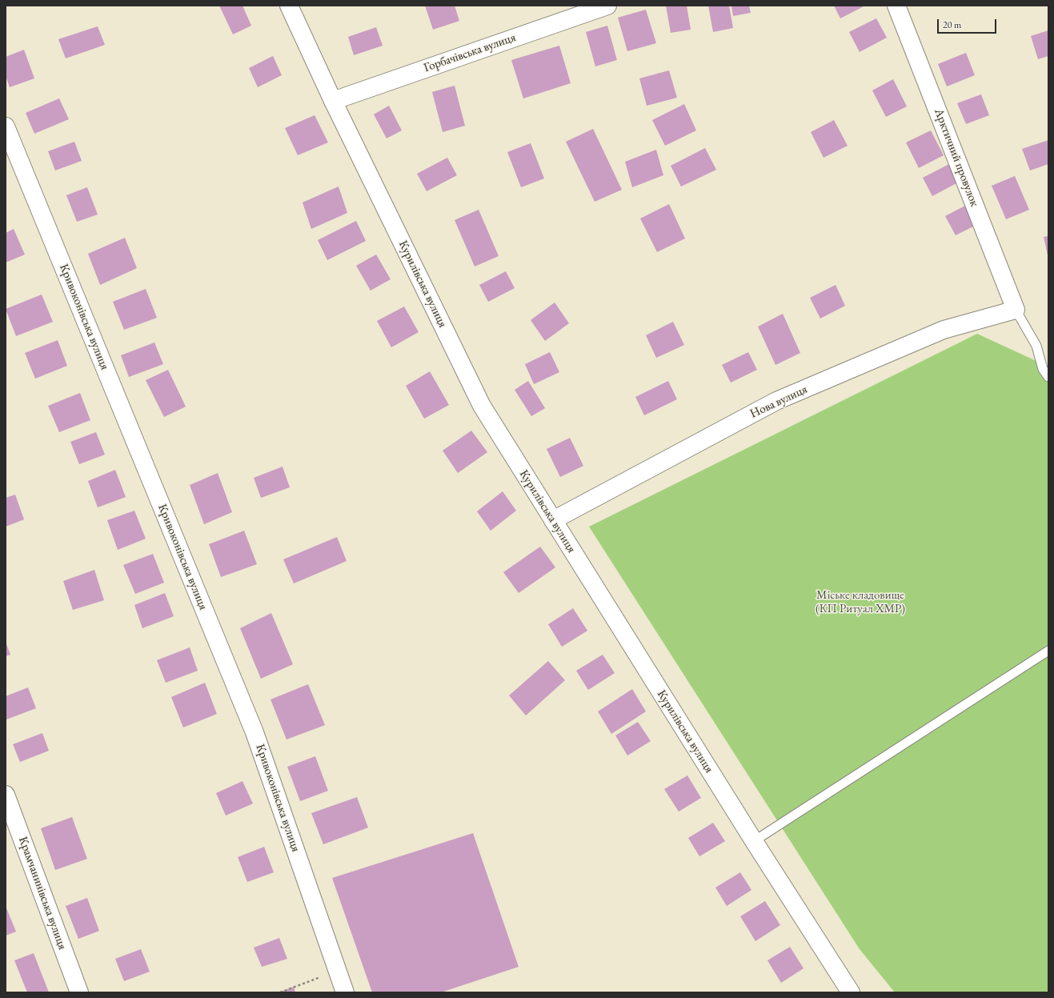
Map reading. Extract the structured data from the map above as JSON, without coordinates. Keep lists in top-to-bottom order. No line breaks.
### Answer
{"streets":{"street":["Горбачівська вулиця","Арктичний провулок","Курилівська вулиця","Кривоконівська вулиця","Нова вулиця","Крамчанинівська вулиця"]},"crossings":[["Горбачівська вулиця","Курилівська вулиця"],["Арктичний провулок","Нова вулиця"],["Курилівська вулиця","Нова вулиця"]],"parks":["Міське кладовище (КП Ритуал ХМР)"],"scale_bar":"20 m"}
